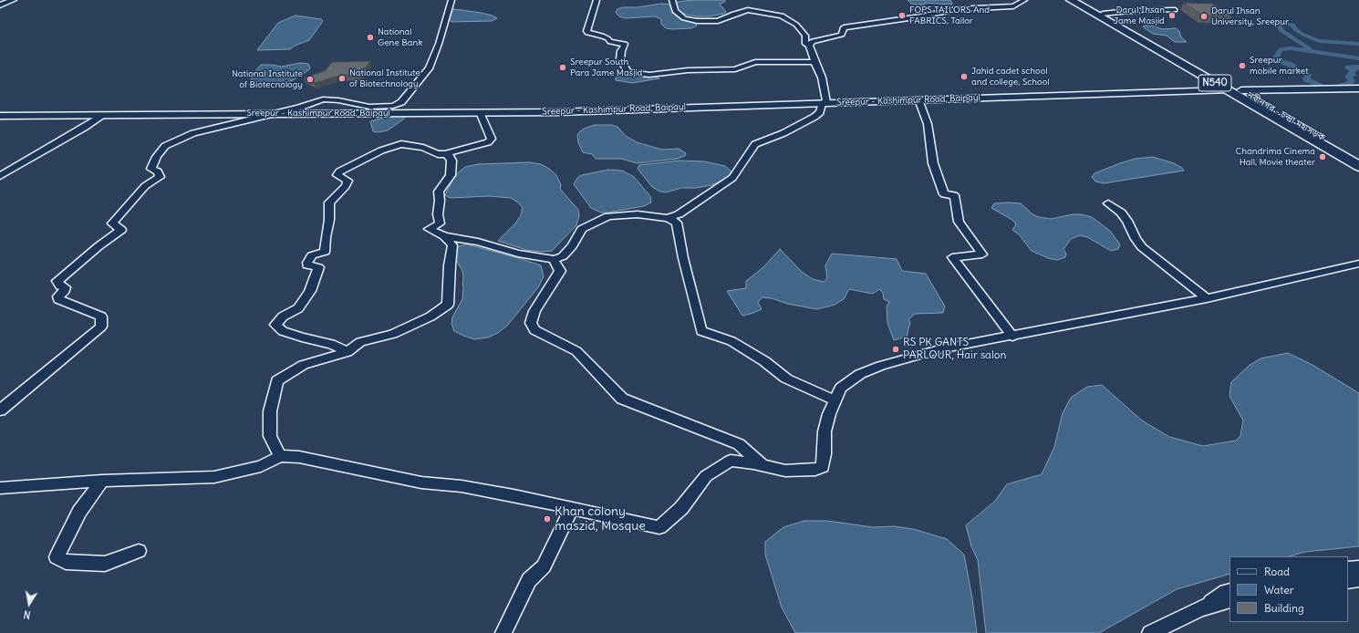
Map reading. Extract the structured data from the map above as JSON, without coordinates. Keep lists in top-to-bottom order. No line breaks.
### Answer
{"streets":{"highway":["N540","নবীনগর - চন্দ্রা মহাসড়ক"],"street":["Sreepur - Kashimpur Road, Baipayl"]},"crossings":[["Sreepur - Kashimpur Road, Baipayl","নবীনগর - চন্দ্রা মহাসড়ক"]],"places":["FOPS TAILORS And FABRICS, Tailor","Darul Ihsan Jame Masjid","Darul Ihsan University, Sreepur","National Gene Bank","Sreepur mobile market","Sreepur South Para Jame Masjid","Jahid cadet school and college, School","National Institute of Biotechnology","National Institute of Biotecnology","Chandrima Cinema Hall, Movie theater","RS PK GANTS PARLOUR, Hair salon","Khan colony maszid, Mosque"],"legend":["Road","Water","Building"],"north":"bottom"}
